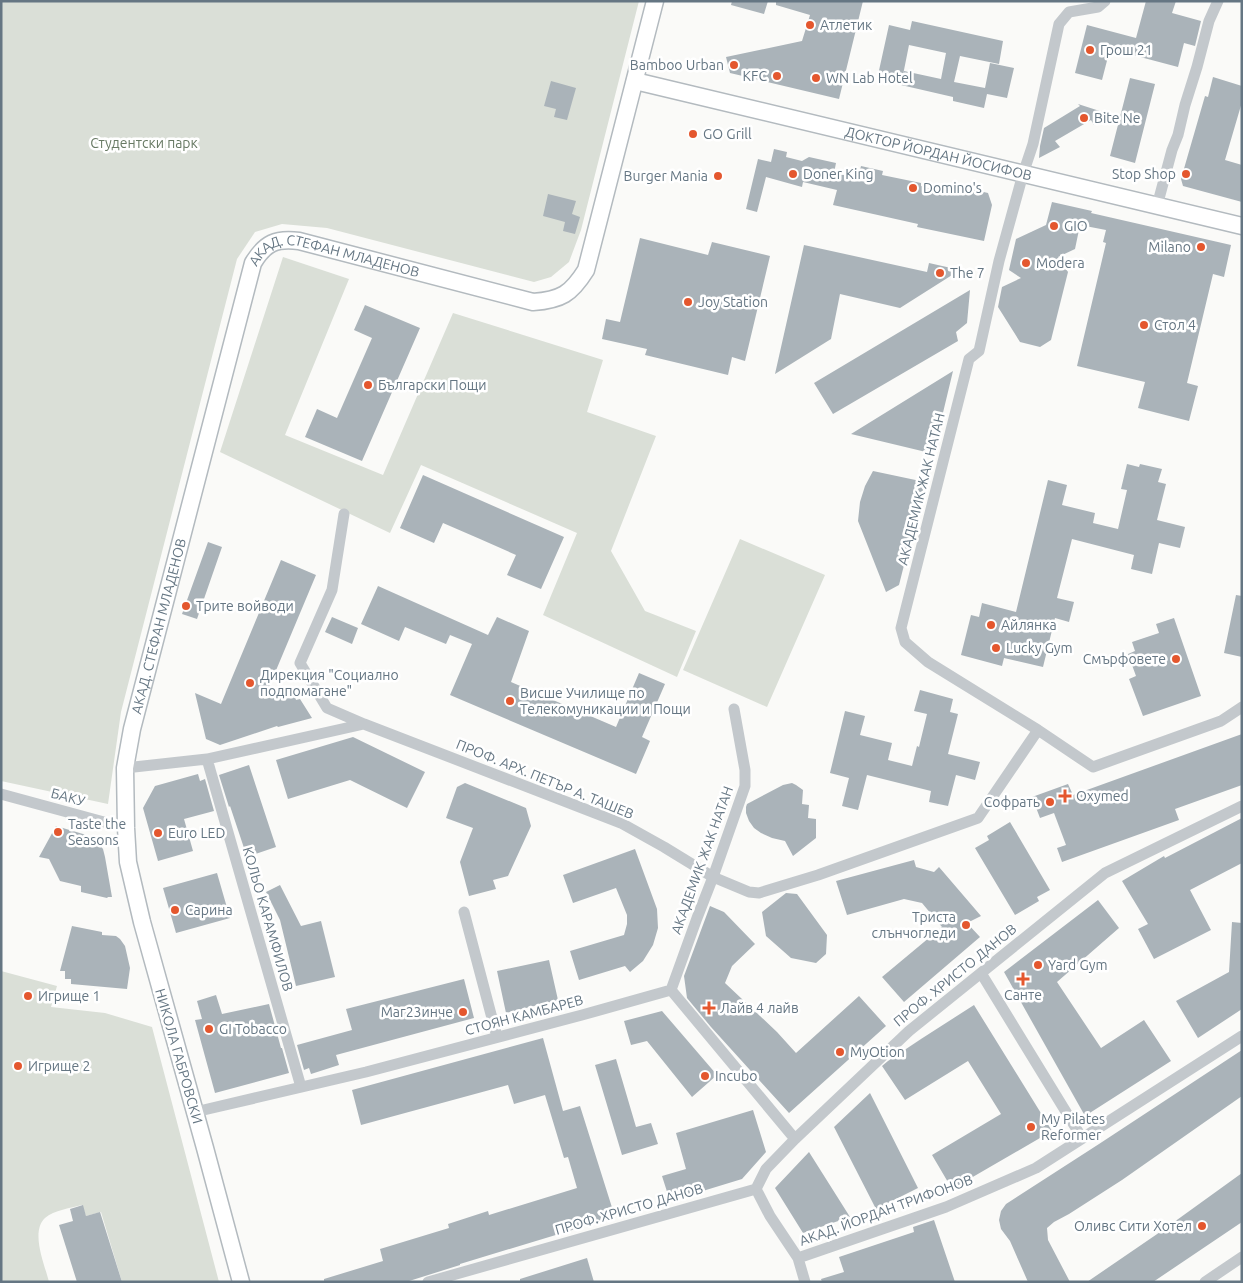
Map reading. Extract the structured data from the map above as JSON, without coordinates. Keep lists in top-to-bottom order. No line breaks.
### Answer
{"streets":{"street":["ДОКТОР ЙОРДАН ЙОСИФОВ","АКАД. СТЕФАН МЛАДЕНОВ","АКАДЕМИК ЖАК НАТАН","ПРОФ. АРХ. ПЕТЪР А. ТАШЕВ","БАКУ","КОЛЬО КАРАМФИЛОВ","ПРОФ. ХРИСТО ДАНОВ","СТОЯН КАМБАРЕВ","НИКОЛА ГАБРОВСКИ","АКАД. ЙОРДАН ТРИФОНОВ"]},"crossings":[["ДОКТОР ЙОРДАН ЙОСИФОВ","АКАД. СТЕФАН МЛАДЕНОВ"],["ДОКТОР ЙОРДАН ЙОСИФОВ","АКАДЕМИК ЖАК НАТАН"],["АКАД. СТЕФАН МЛАДЕНОВ","БАКУ"],["АКАД. СТЕФАН МЛАДЕНОВ","НИКОЛА ГАБРОВСКИ"],["АКАДЕМИК ЖАК НАТАН","ПРОФ. АРХ. ПЕТЪР А. ТАШЕВ"],["АКАДЕМИК ЖАК НАТАН","СТОЯН КАМБАРЕВ"],["БАКУ","НИКОЛА ГАБРОВСКИ"],["КОЛЬО КАРАМФИЛОВ","СТОЯН КАМБАРЕВ"],["ПРОФ. ХРИСТО ДАНОВ","АКАД. ЙОРДАН ТРИФОНОВ"],["СТОЯН КАМБАРЕВ","НИКОЛА ГАБРОВСКИ"]],"parks":["Студентски парк"],"places":{"other":["Атлетик","Грош 21","Bamboo Urban","KFC","WN Lab Hotel","Bite Ne","GO Grill","Doner King","Stop Shop","Burger Mania","Domino's","GIO","Milano","Modera","The 7","Joy Station","Стол 4","Български Пощи","Трите войводи","Айлянка","Lucky Gym","Смърфовете","Дирекция \"Социално подпомагане\"","Висше Училище по Телекомуникации и Пощи","Софрать","Taste the Seasons","Euro LED","Сарина","Триста слънчогледи","Yard Gym","Игрище 1","Маг23инче","GI Tobacco","MyOtion","Игрище 2","Incubo","My Pilates Reformer","Оливс Сити Хотел"],"health":["Oxymed","Санте","Лайв 4 лайв"]}}
